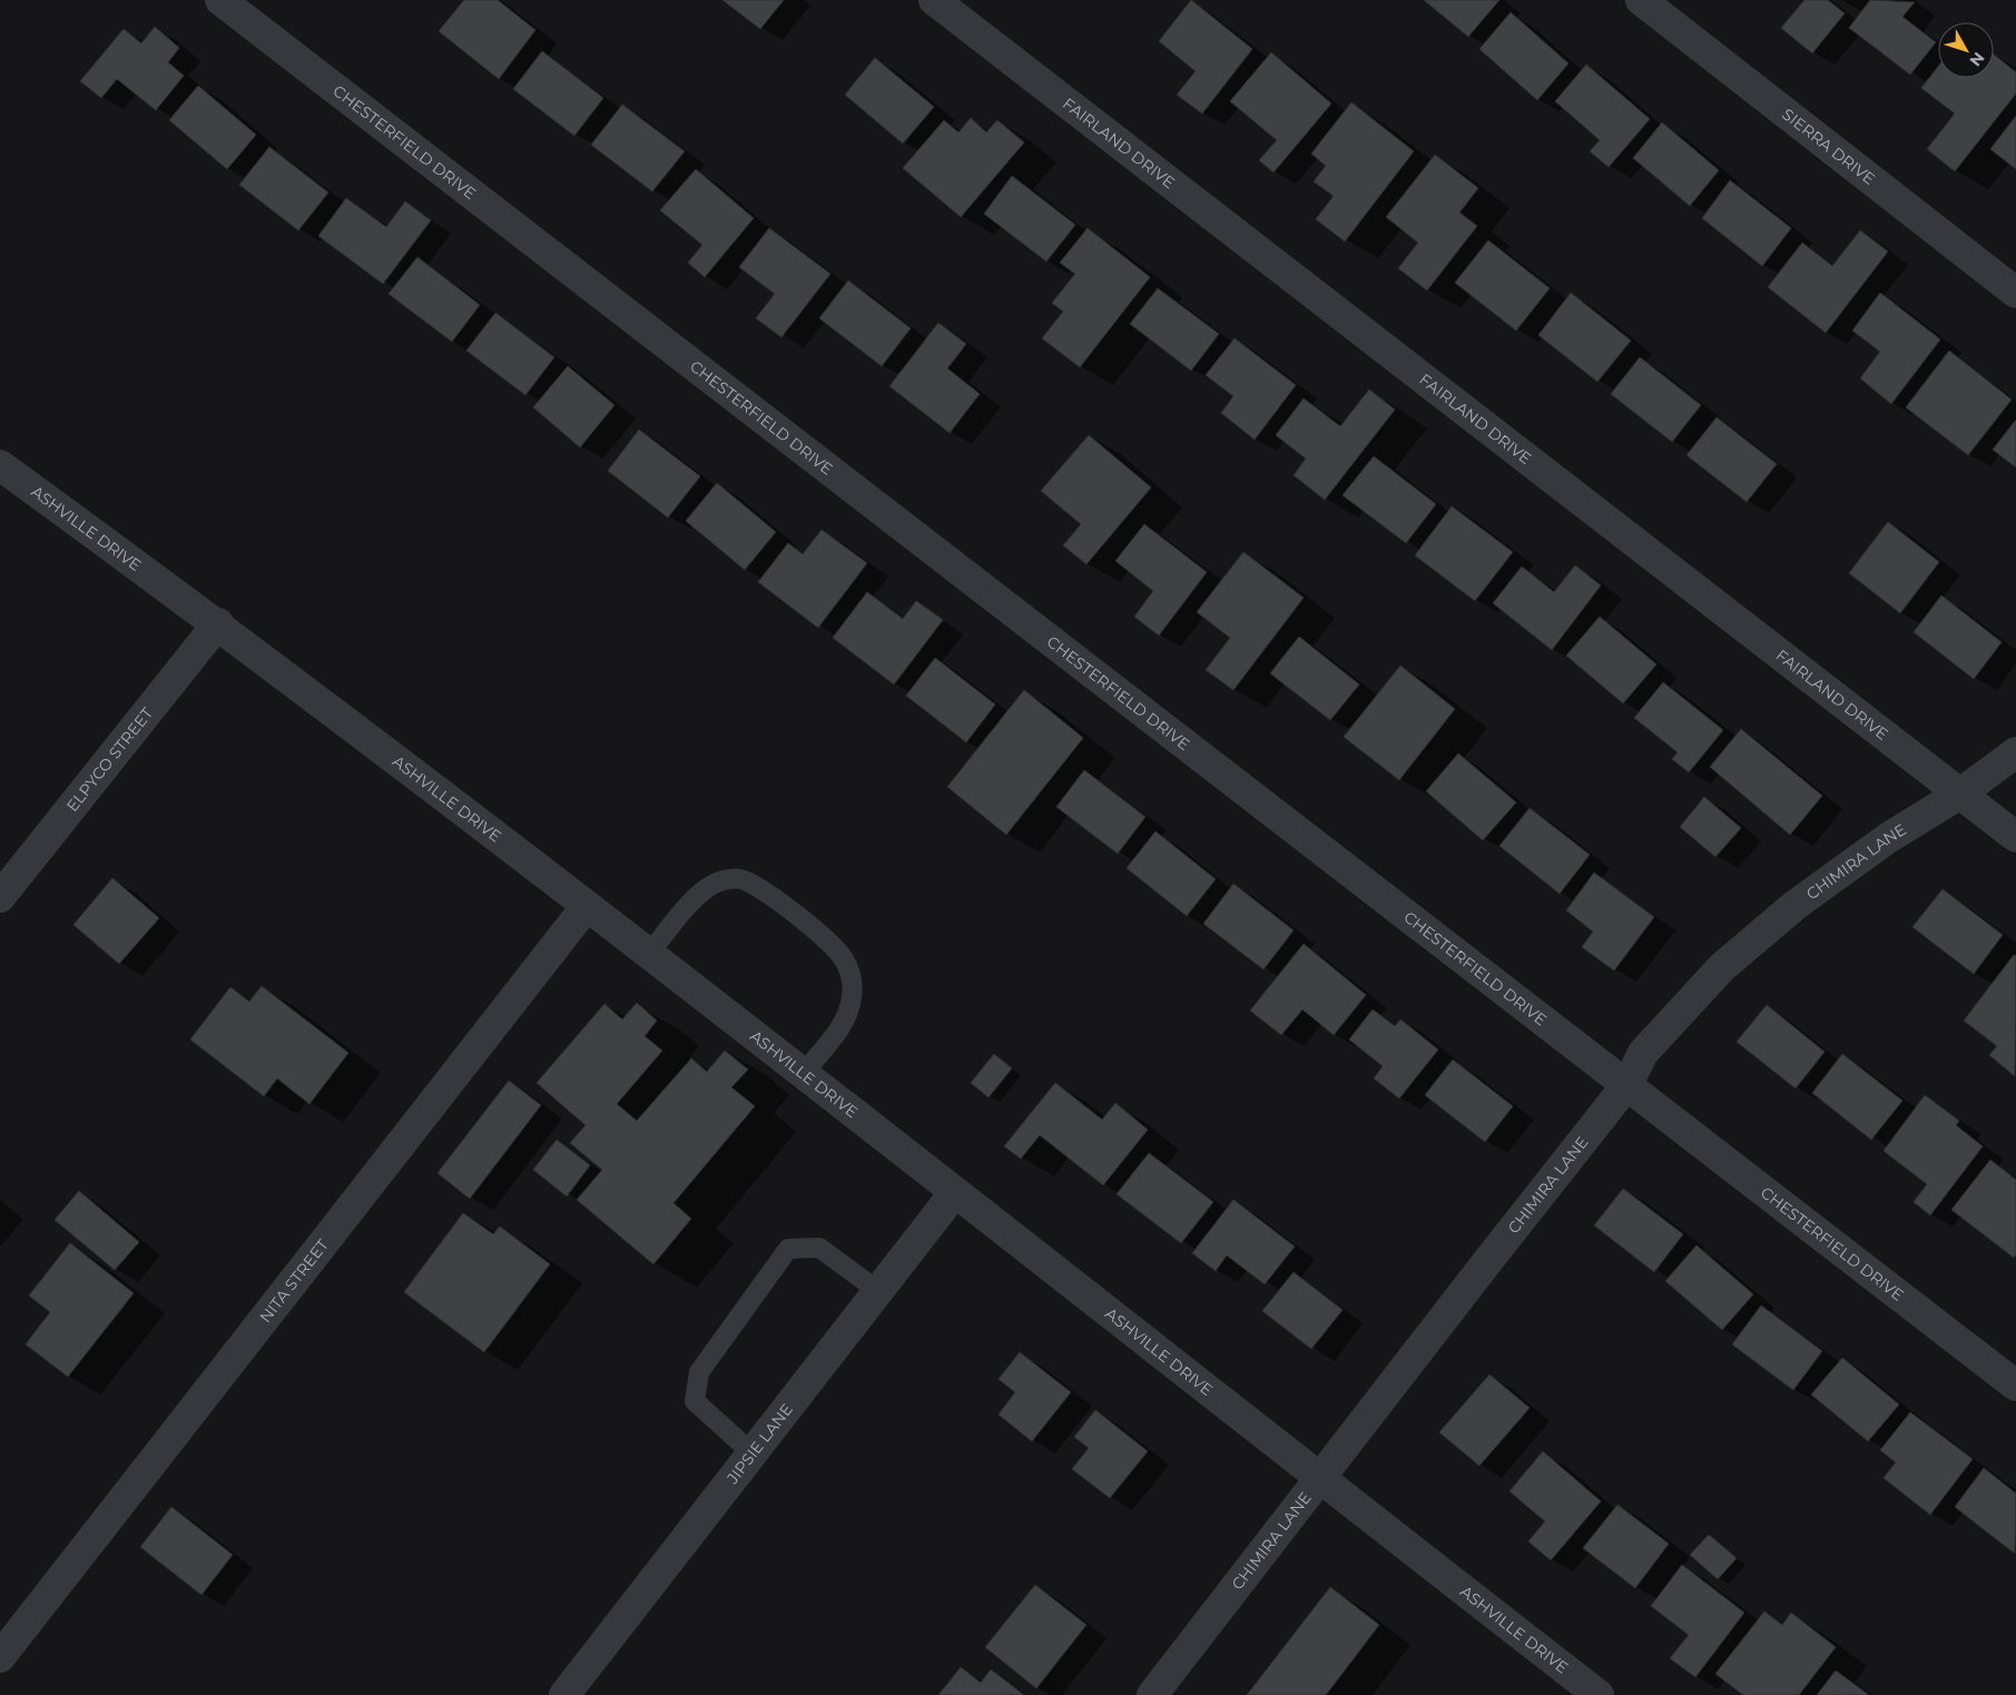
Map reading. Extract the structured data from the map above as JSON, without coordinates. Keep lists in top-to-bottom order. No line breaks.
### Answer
{"streets":{"street":["CHESTERFIELD DRIVE","FAIRLAND DRIVE","SIERRA DRIVE","ASHVILLE DRIVE","ELPYCO STREET","CHIMIRA LANE","NITA STREET","JIPSIE LANE"]},"crossings":[["CHESTERFIELD DRIVE","CHIMIRA LANE"],["FAIRLAND DRIVE","CHIMIRA LANE"],["ASHVILLE DRIVE","ELPYCO STREET"],["ASHVILLE DRIVE","CHIMIRA LANE"],["ASHVILLE DRIVE","NITA STREET"],["ASHVILLE DRIVE","JIPSIE LANE"]],"north":"bottom right"}
